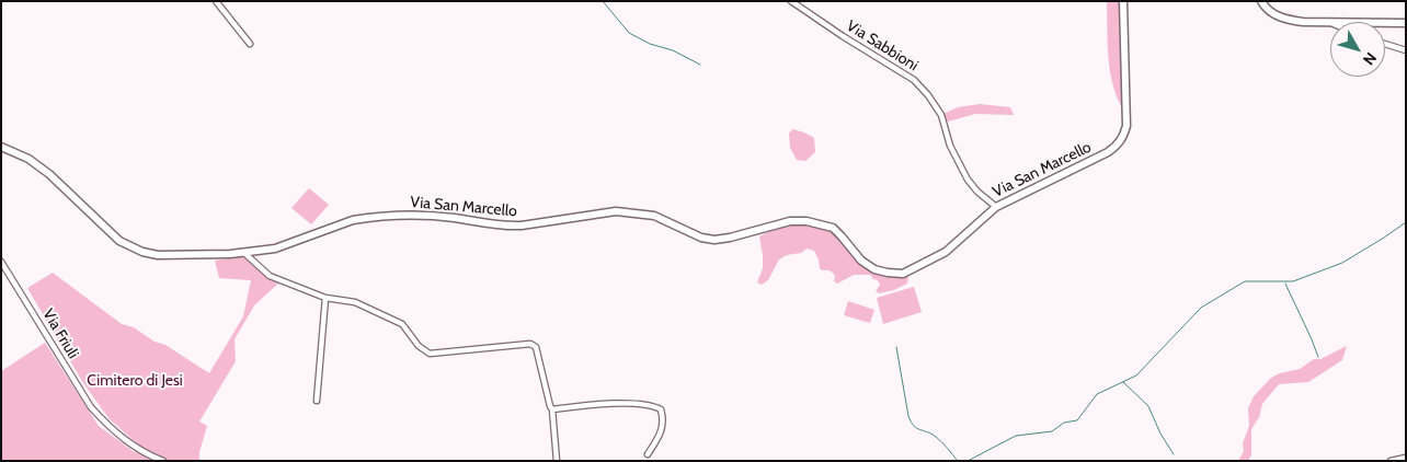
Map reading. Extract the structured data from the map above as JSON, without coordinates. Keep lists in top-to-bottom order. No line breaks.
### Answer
{"streets":{"main road":["Via San Marcello"],"street":["Via Sabbioni","Via Friuli"]},"crossings":[["Via Sabbioni","Via San Marcello"]],"parks":["Cimitero di Jesi"],"north":"bottom right"}
